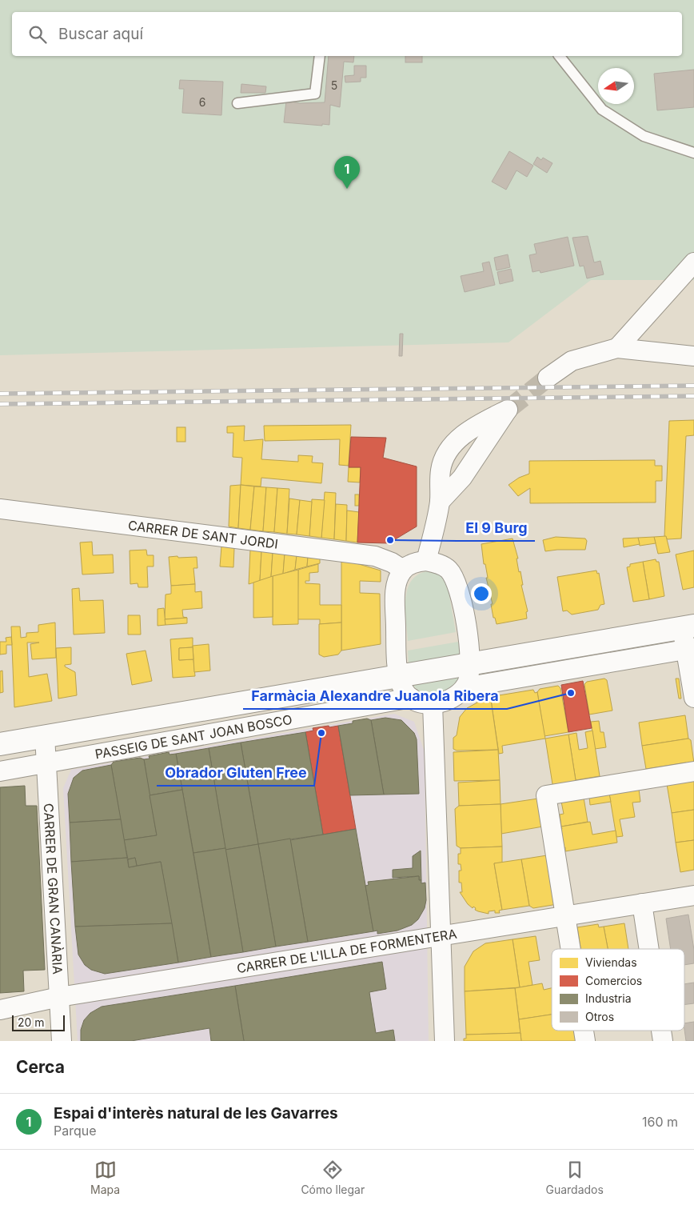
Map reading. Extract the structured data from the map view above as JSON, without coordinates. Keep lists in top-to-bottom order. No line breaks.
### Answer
{"streets":{"street":["CARRER DE SANT JORDI","PASSEIG DE SANT JOAN BOSCO","CARRER DE GRAN CANÀRIA","CARRER DE L'ILLA DE FORMENTERA"]},"crossings":[["PASSEIG DE SANT JOAN BOSCO","CARRER DE GRAN CANÀRIA"],["CARRER DE GRAN CANÀRIA","CARRER DE L'ILLA DE FORMENTERA"]],"places":["El 9 Burg","Farmàcia Alexandre Juanola Ribera","Obrador Gluten Free"],"house_numbers":["5","6"],"legend":["Viviendas","Comercios","Industria","Otros"],"scale_bar":"20 m","north":"left","page":{"search":"Buscar aquí","pins":"1","scale":"20 m","heading":"Cerca","list":[{"mark":"1","name":"Espai d'interès natural de les Gavarres","note":"Parque","value":"160 m"}],"nav":["Mapa","Cómo llegar","Guardados"]}}
